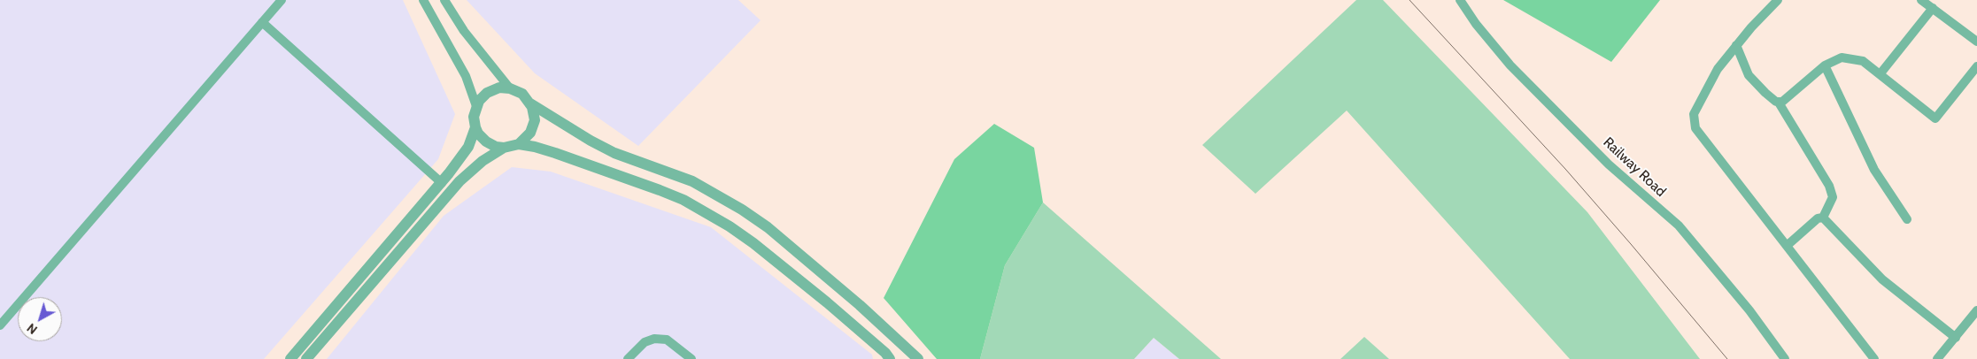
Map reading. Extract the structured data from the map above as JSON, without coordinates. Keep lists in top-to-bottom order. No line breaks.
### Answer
{"streets":{"street":["Railway Road"]},"north":"bottom left"}
